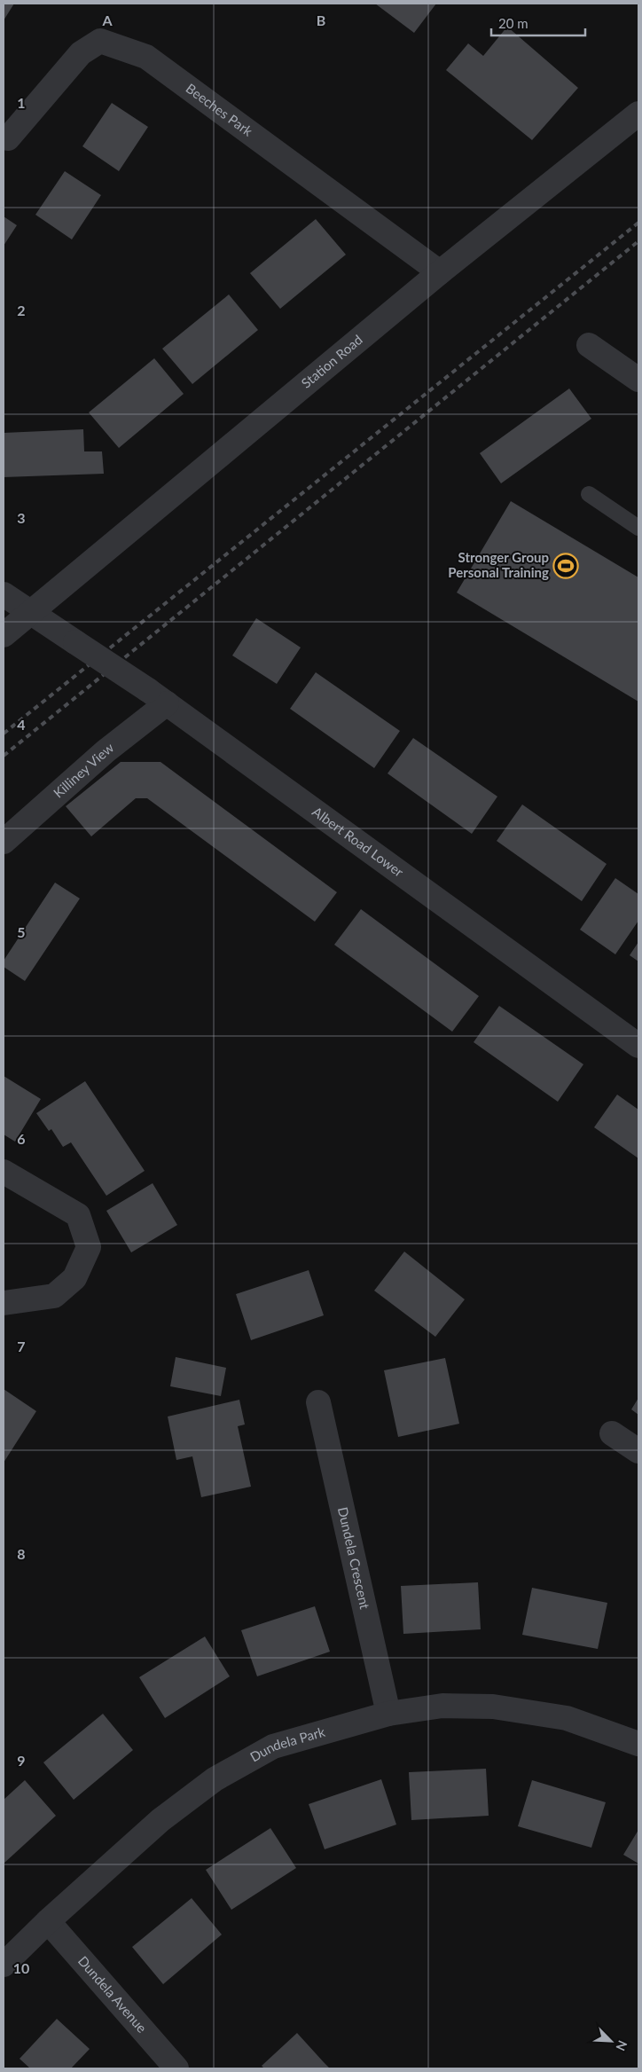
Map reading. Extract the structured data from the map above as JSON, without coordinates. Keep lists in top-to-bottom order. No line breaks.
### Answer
{"streets":{"street":["Beeches Park","Station Road","Killiney View","Albert Road Lower","Dundela Crescent","Dundela Park","Dundela Avenue"]},"crossings":[["Beeches Park","Station Road"],["Station Road","Albert Road Lower"],["Killiney View","Albert Road Lower"],["Dundela Crescent","Dundela Park"],["Dundela Park","Dundela Avenue"]],"places":{"sports":["Stronger Group Personal Training"]},"scale_bar":"20 m","north":"bottom right","grid":{"columns":["A","B"],"rows":["1","2","3","4","5","6","7","8","9","10"]}}
